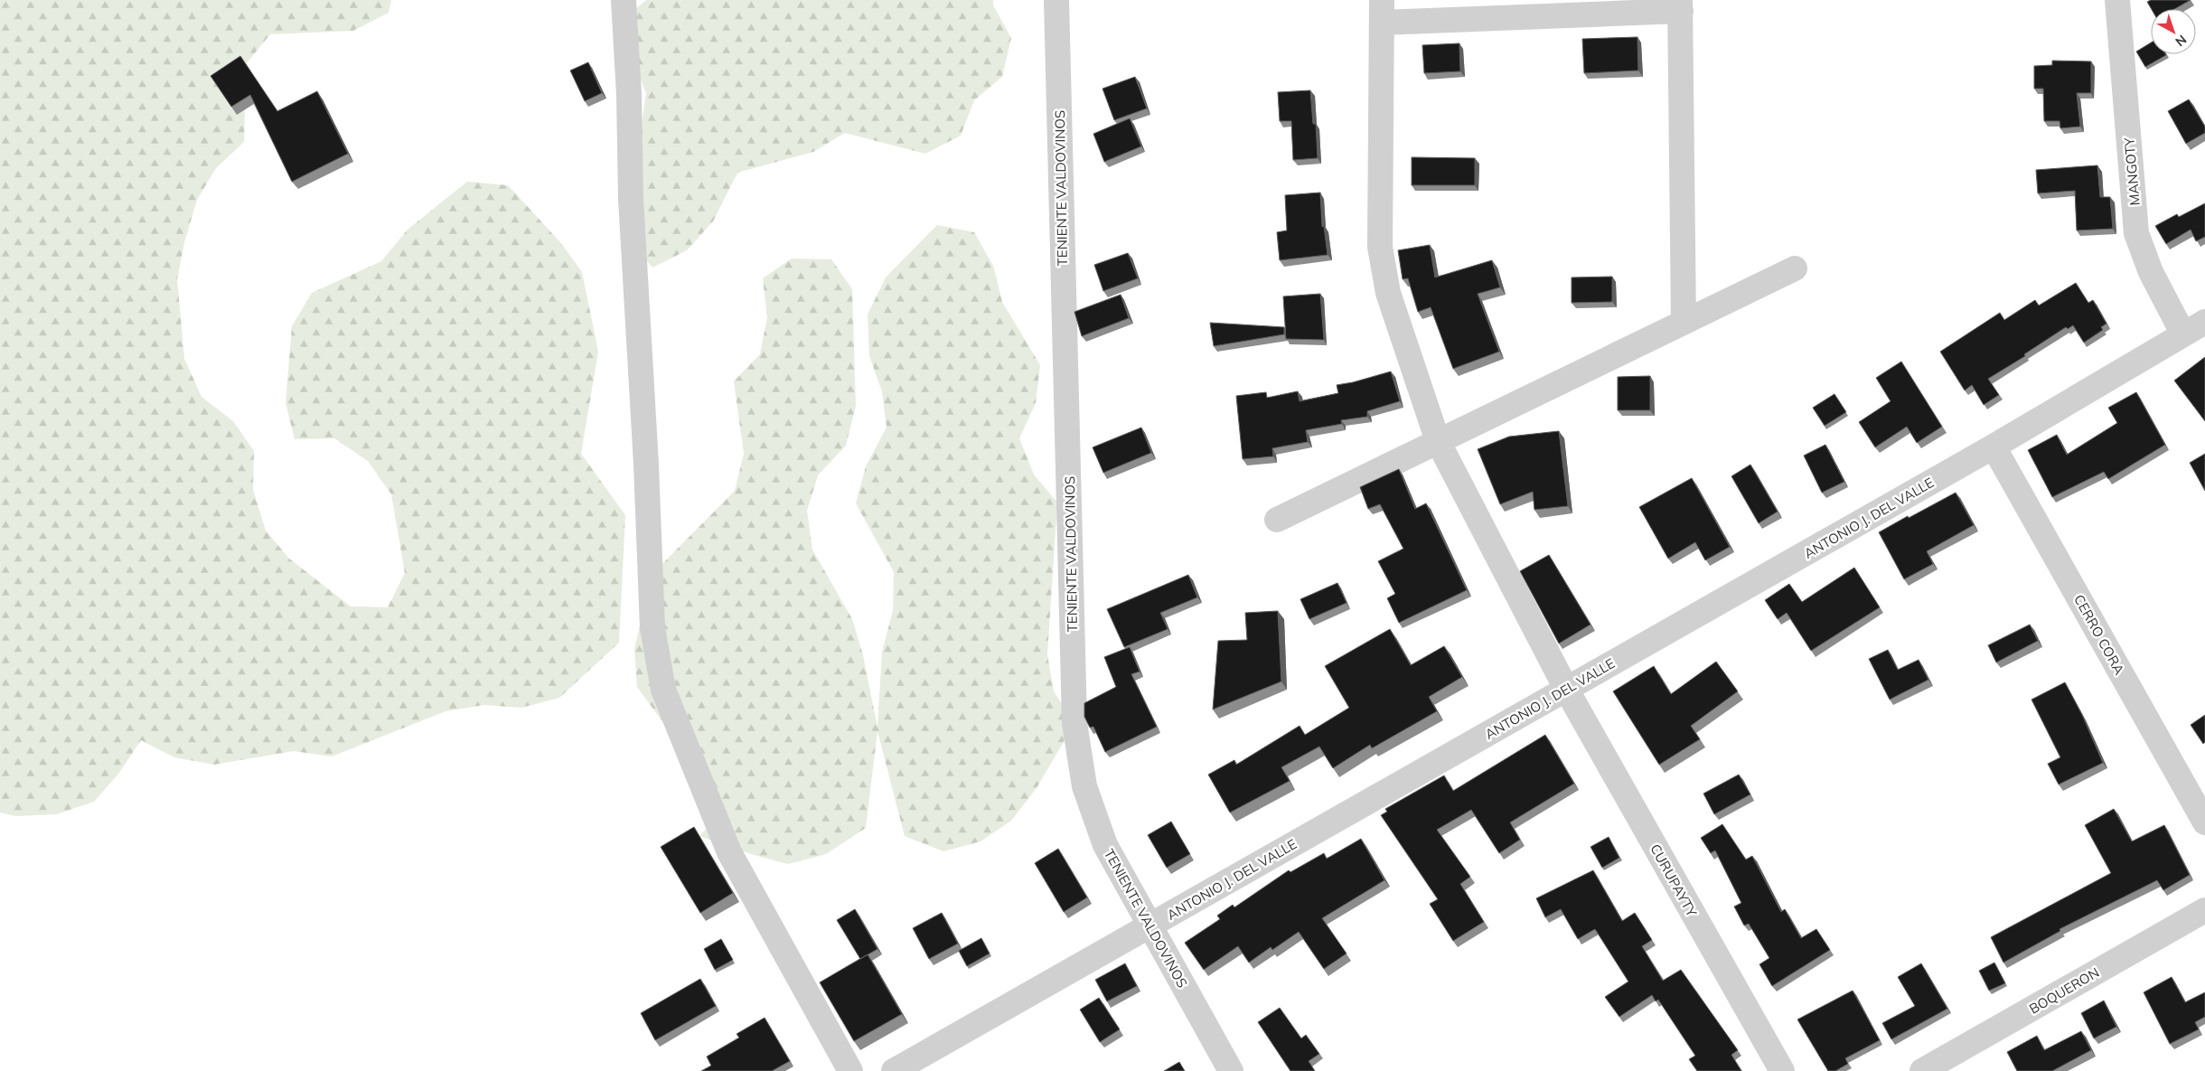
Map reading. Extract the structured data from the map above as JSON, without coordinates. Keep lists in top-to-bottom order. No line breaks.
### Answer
{"streets":{"street":["MANGOTY","TENIENTE VALDOVINOS","ANTONIO J. DEL VALLE","CERRO CORA","CURUPAYTY","BOQUERON"]},"crossings":[["MANGOTY","ANTONIO J. DEL VALLE"],["TENIENTE VALDOVINOS","ANTONIO J. DEL VALLE"],["ANTONIO J. DEL VALLE","CERRO CORA"],["ANTONIO J. DEL VALLE","CURUPAYTY"]],"north":"bottom right"}
